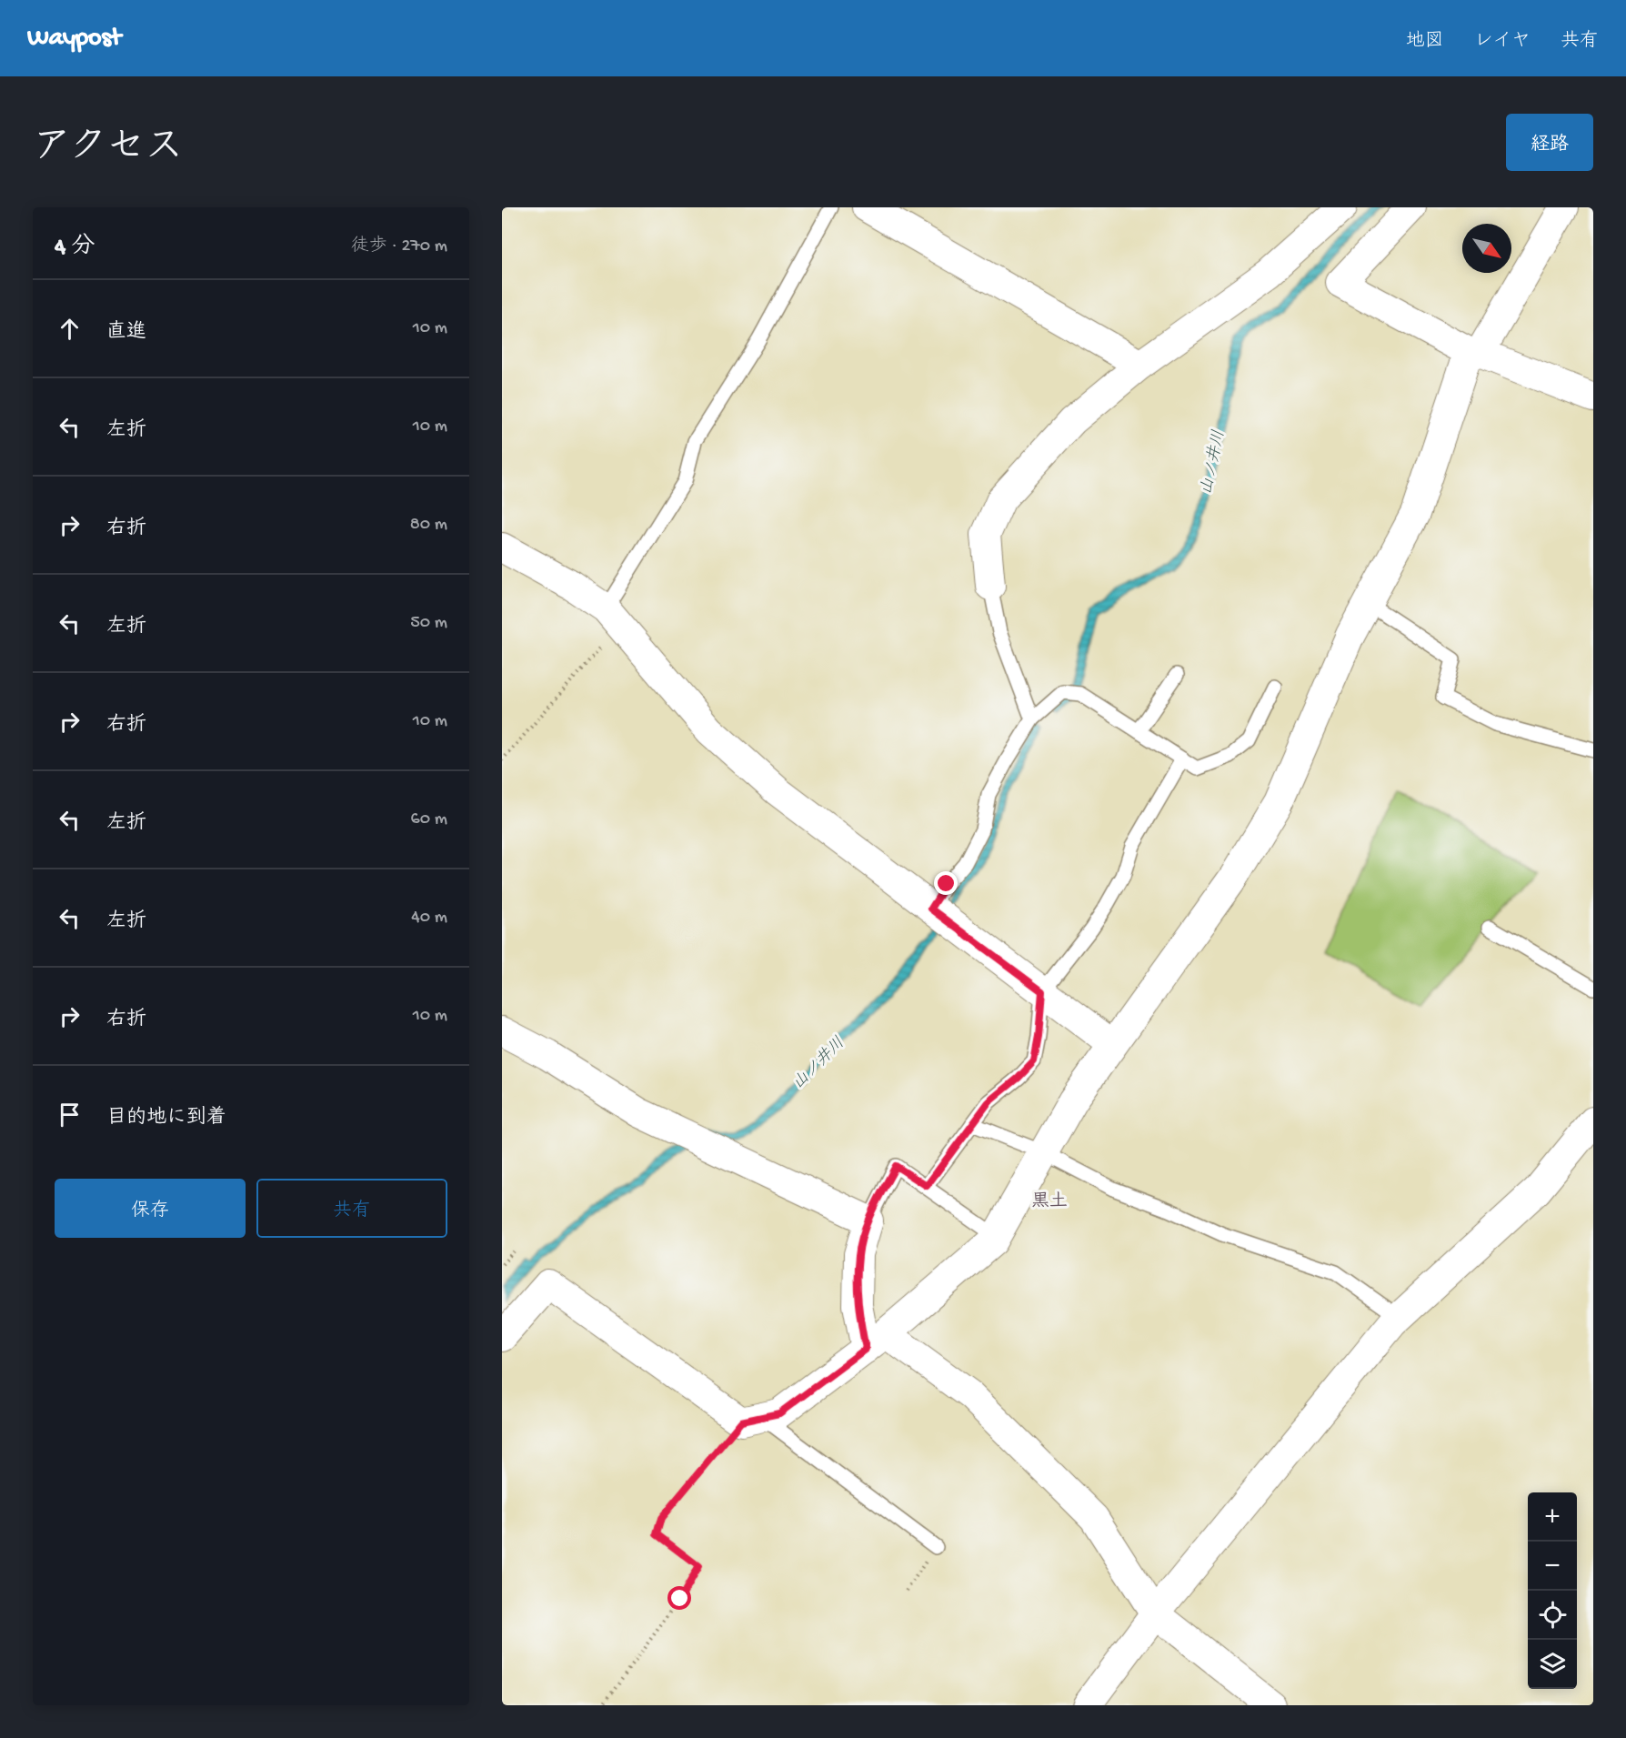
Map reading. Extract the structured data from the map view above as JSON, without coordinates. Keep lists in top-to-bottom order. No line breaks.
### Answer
{"districts":["黒土"],"water":["山ノ井川"],"north":"bottom right","page":{"header":"Waypost","nav":["地図","レイヤ","共有"],"title":"アクセス","buttons":["経路",["保存","共有"]],"heading":["4 分","徒歩 · 270 m"],"list":[["直進","10 m"],["左折","10 m"],["右折","80 m"],["左折","50 m"],["右折","10 m"],["左折","60 m"],["左折","40 m"],["右折","10 m"],"目的地に到着"],"map_buttons":["+","−"]}}
